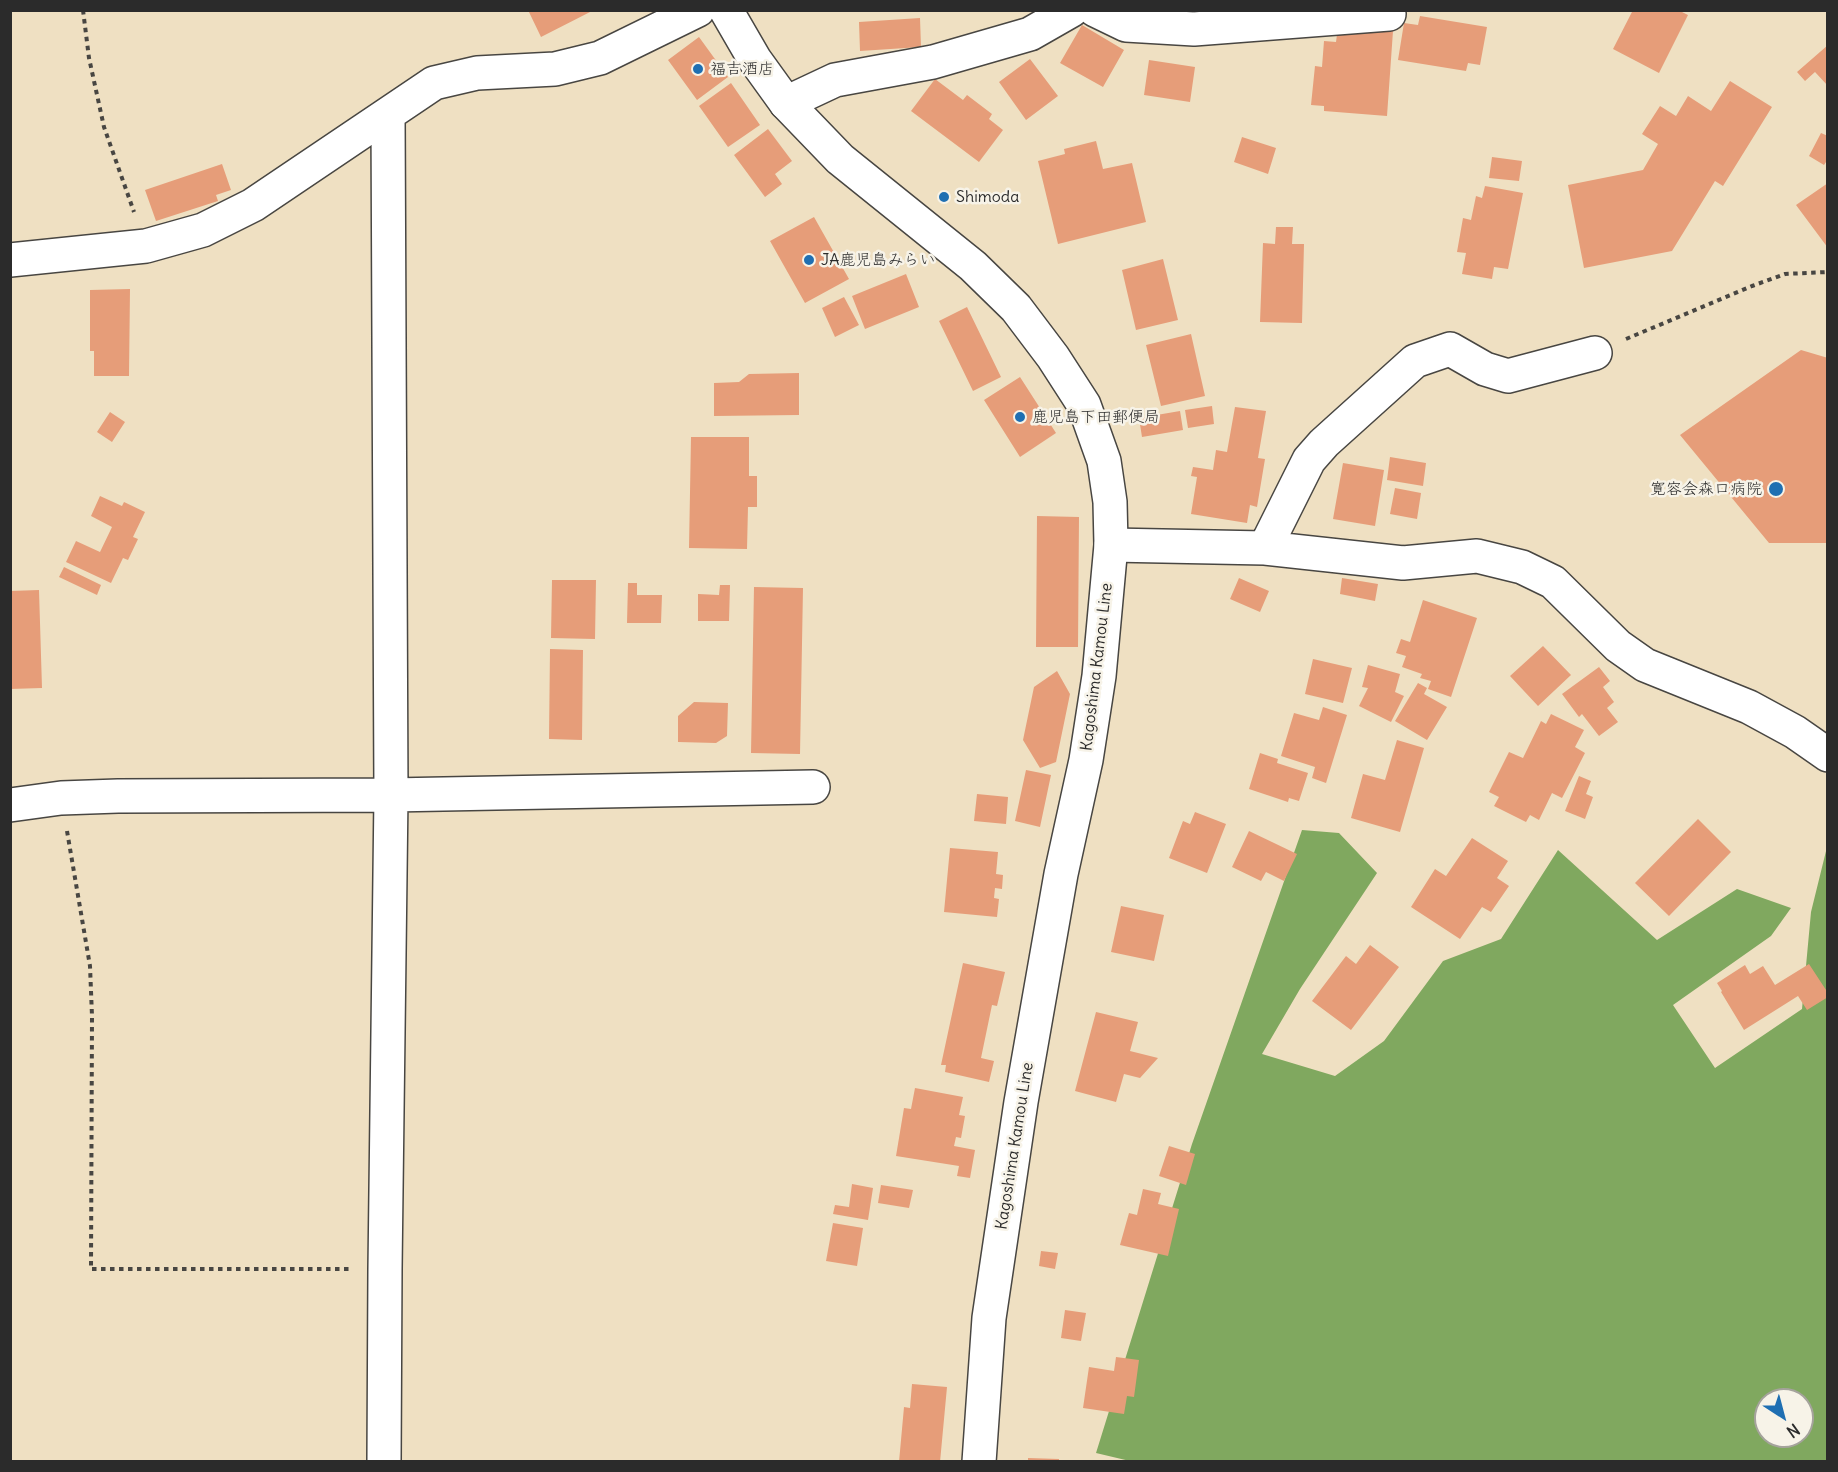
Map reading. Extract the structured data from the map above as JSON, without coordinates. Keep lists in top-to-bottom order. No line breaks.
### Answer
{"streets":{"street":["Kagoshima Kamou Line"]},"places":["福吉酒店","Shimoda","JA鹿児島みらい","鹿児島下田郵便局","寛容会森口病院"],"north":"bottom right"}
